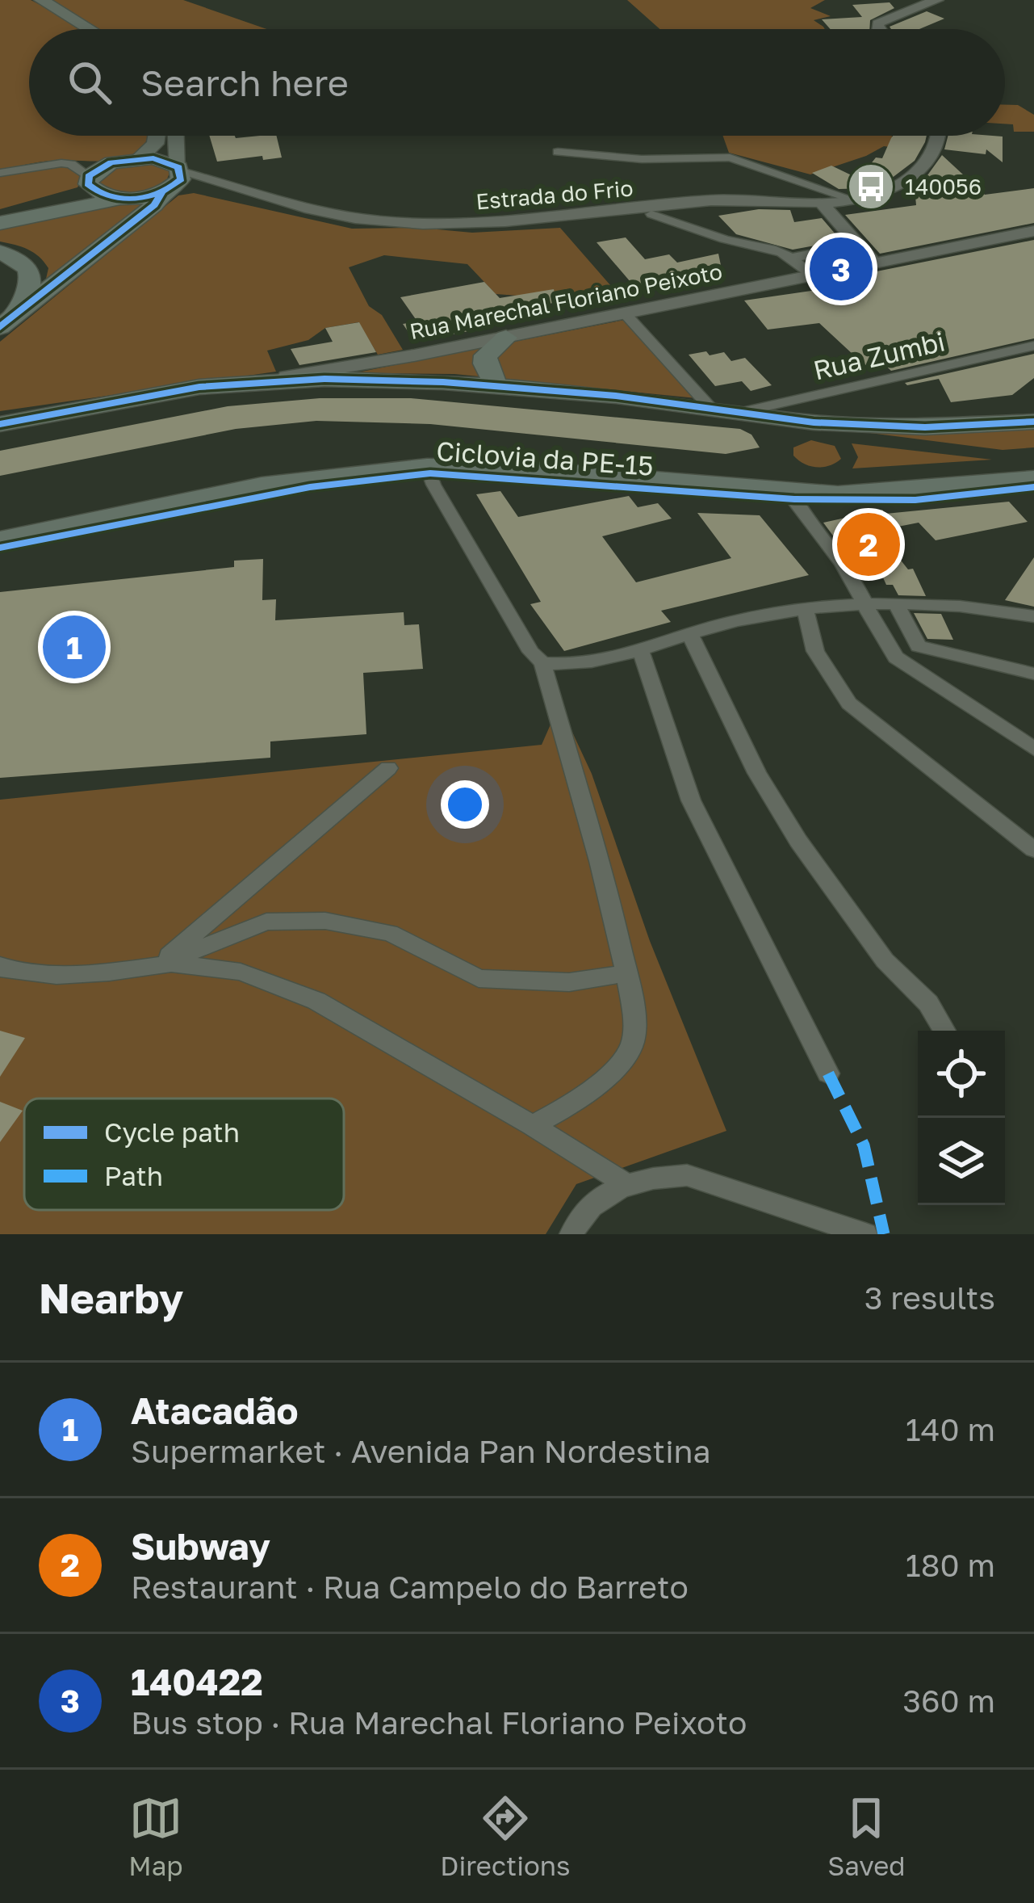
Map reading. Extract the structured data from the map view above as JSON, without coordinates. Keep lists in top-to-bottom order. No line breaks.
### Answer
{"streets":{"main road":["Estrada do Frio","Rua Marechal Floriano Peixoto"],"street":["Rua Zumbi"],"cycle path":["Ciclovia da PE-15"]},"places":{"bus stop":["140056"]},"legend":["Cycle path","Path"],"page":{"search":"Search here","pins":["3","2","1"],"heading":["Nearby","3 results"],"list":[{"mark":"1","name":"Atacadão","note":"Supermarket · Avenida Pan Nordestina","value":"140 m"},{"mark":"2","name":"Subway","note":"Restaurant · Rua Campelo do Barreto","value":"180 m"},{"mark":"3","name":"140422","note":"Bus stop · Rua Marechal Floriano Peixoto","value":"360 m"}],"nav":["Map","Directions","Saved"]}}
